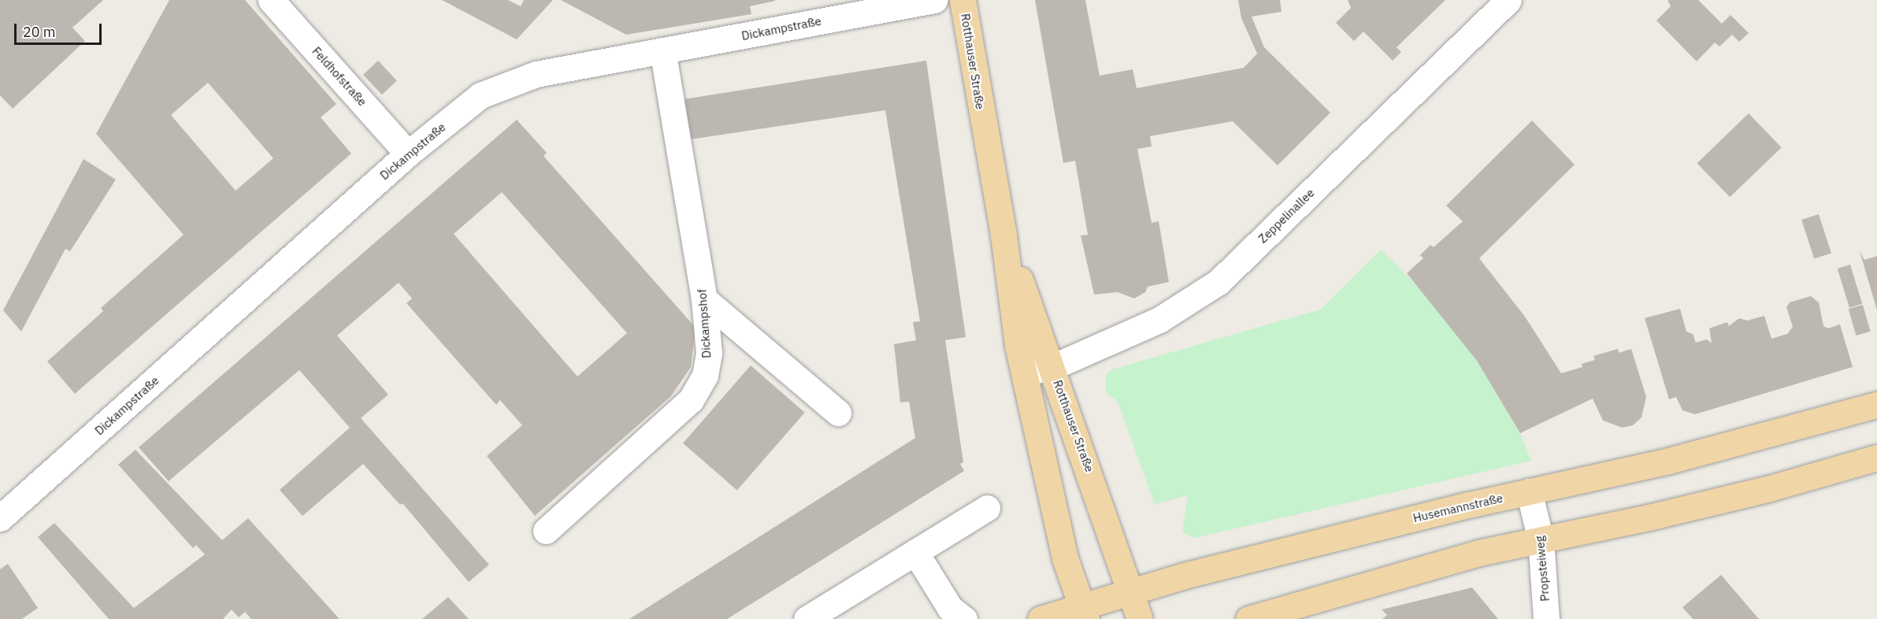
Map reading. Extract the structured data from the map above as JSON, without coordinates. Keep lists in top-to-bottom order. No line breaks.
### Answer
{"streets":{"main road":["Rotthauser Straße","Husemannstraße"],"street":["Dickampstraße","Feldhofstraße","Zeppelinallee","Dickampshof","Propsteiweg"]},"crossings":[["Dickampstraße","Feldhofstraße"],["Dickampstraße","Dickampshof"],["Rotthauser Straße","Zeppelinallee"],["Rotthauser Straße","Husemannstraße"],["Husemannstraße","Propsteiweg"]],"scale_bar":"20 m"}
